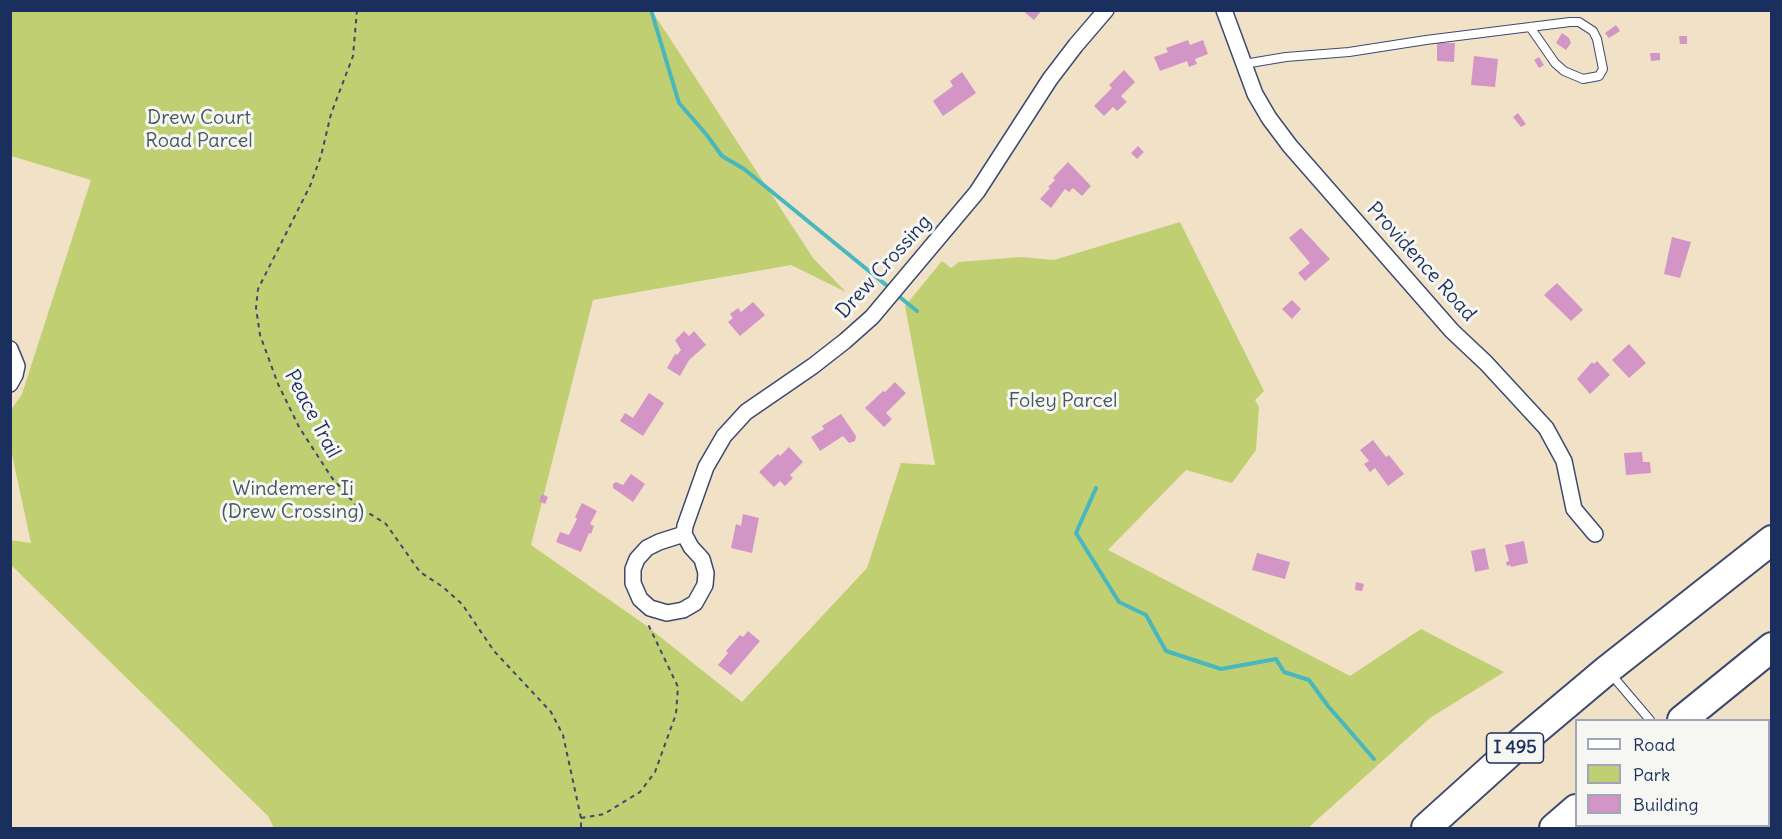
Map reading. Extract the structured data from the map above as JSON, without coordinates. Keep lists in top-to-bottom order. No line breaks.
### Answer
{"streets":{"highway":["I 495"],"street":["Providence Road","Drew Crossing"],"path":["Peace Trail"]},"parks":["Drew Court Road Parcel","Foley Parcel","Windemere Ii (Drew Crossing)"],"legend":["Road","Park","Building"]}
